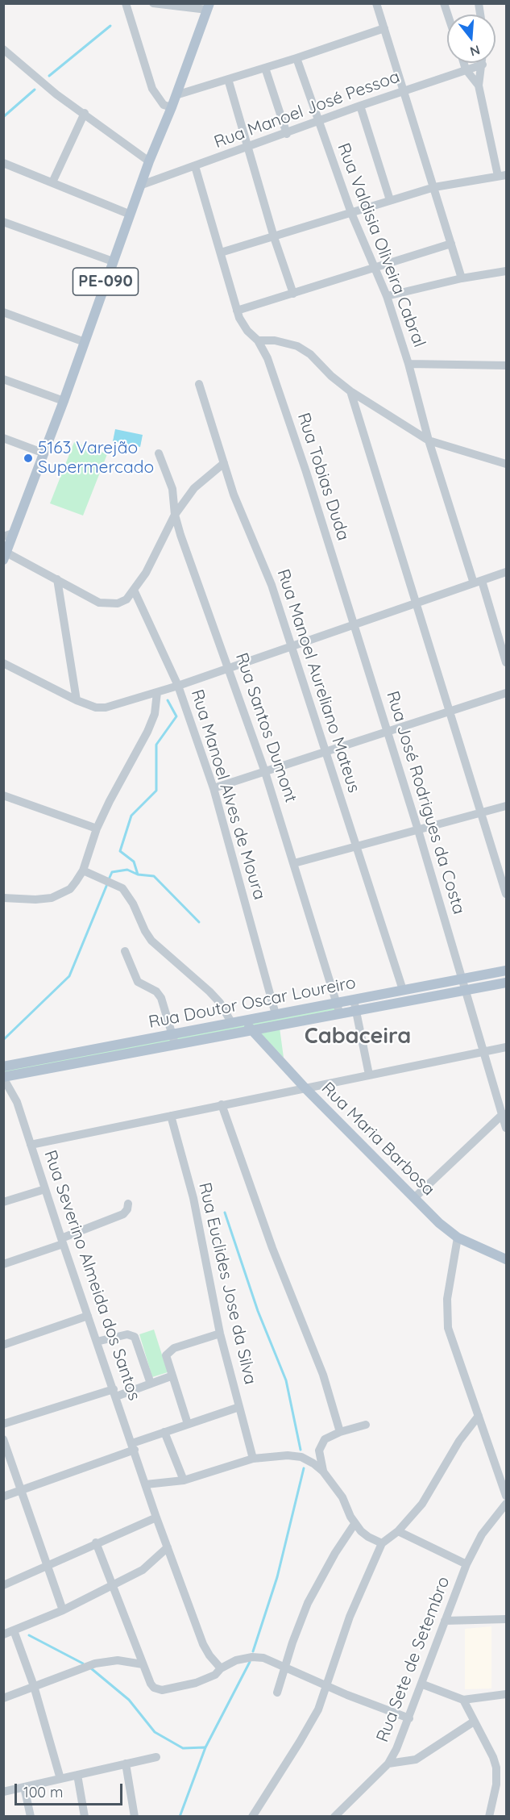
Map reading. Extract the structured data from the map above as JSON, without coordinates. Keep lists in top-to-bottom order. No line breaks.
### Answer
{"streets":{"main road":["PE-090","Rua Doutor Oscar Loureiro","Rua Maria Barbosa"],"street":["Rua Manoel José Pessoa","Rua Valdisia Oliveira Cabral","Rua Tobias Duda","Rua Manoel Aureliano Mateus","Rua Santos Dumont","Rua Manoel Alves de Moura","Rua José Rodrigues da Costa","Rua Severino Almeida dos Santos","Rua Euclides Jose da Silva","Rua Sete de Setembro"]},"crossings":[["Rua Manoel José Pessoa","Rua Valdisia Oliveira Cabral"],["Rua Manoel José Pessoa","PE-090"],["Rua Manoel José Pessoa","Rua Tobias Duda"],["Rua Tobias Duda","Rua José Rodrigues da Costa"],["Rua Manoel Aureliano Mateus","Rua Doutor Oscar Loureiro"],["Rua Santos Dumont","Rua Doutor Oscar Loureiro"],["Rua Manoel Alves de Moura","Rua Doutor Oscar Loureiro"],["Rua José Rodrigues da Costa","Rua Doutor Oscar Loureiro"],["Rua Doutor Oscar Loureiro","Rua Maria Barbosa"],["Rua Doutor Oscar Loureiro","Rua Severino Almeida dos Santos"]],"districts":["Cabaceira"],"places":["5163 Varejão Supermercado"],"scale_bar":"100 m","north":"bottom"}
